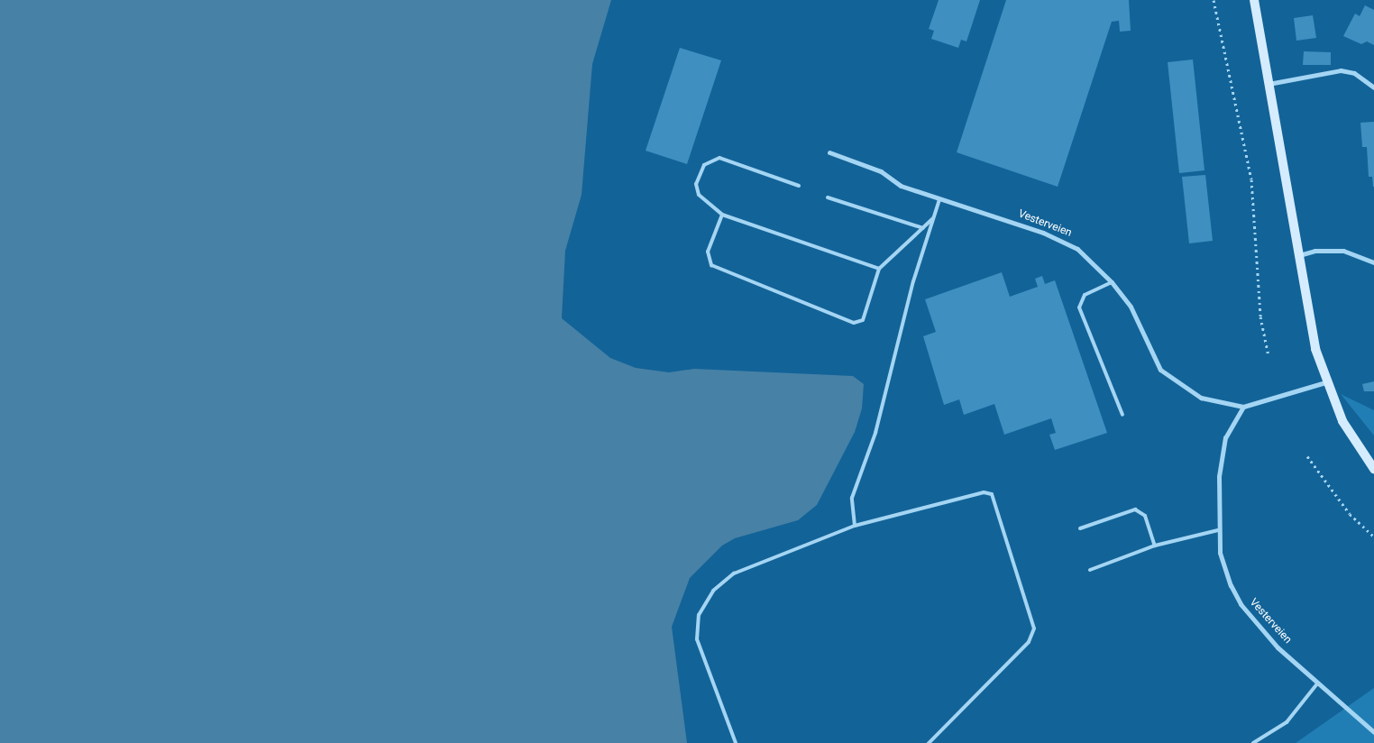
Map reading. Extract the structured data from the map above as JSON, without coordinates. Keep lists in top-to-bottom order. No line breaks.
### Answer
{"streets":{"street":["Vesterveien"]}}
